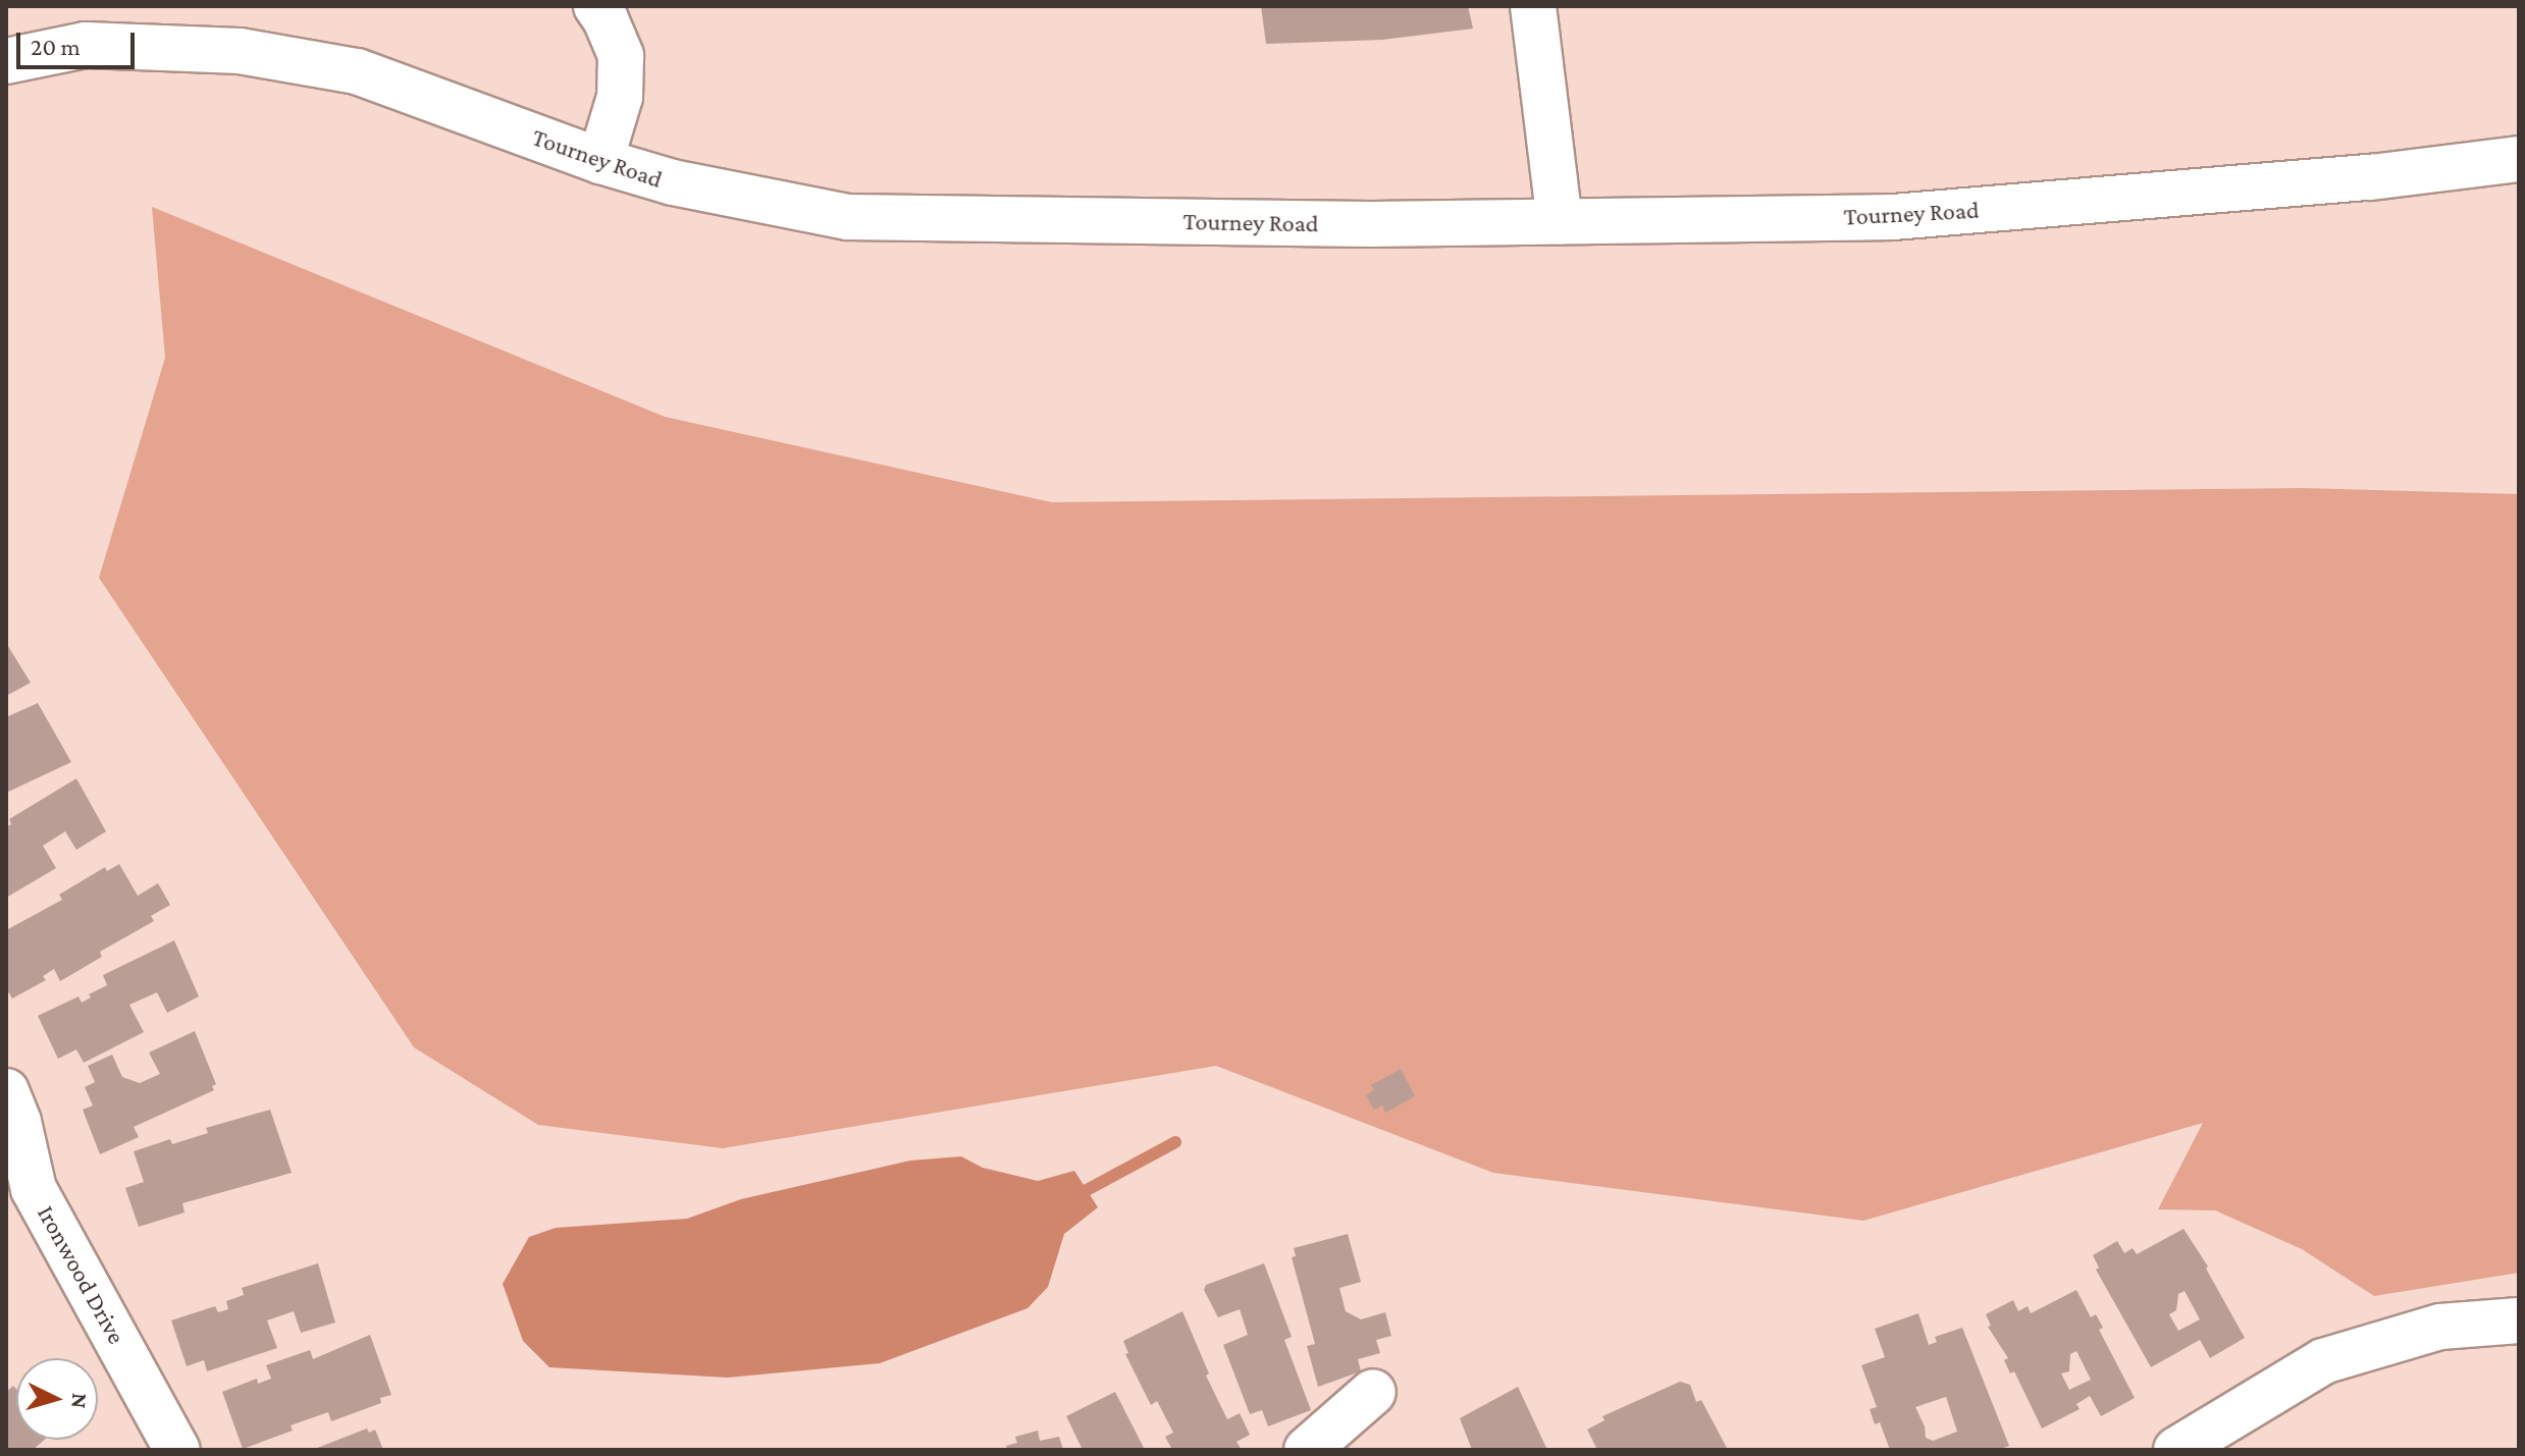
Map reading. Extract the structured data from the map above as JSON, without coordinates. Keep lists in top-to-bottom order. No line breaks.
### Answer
{"streets":{"street":["Tourney Road","Ironwood Drive"]},"scale_bar":"20 m","north":"right"}
